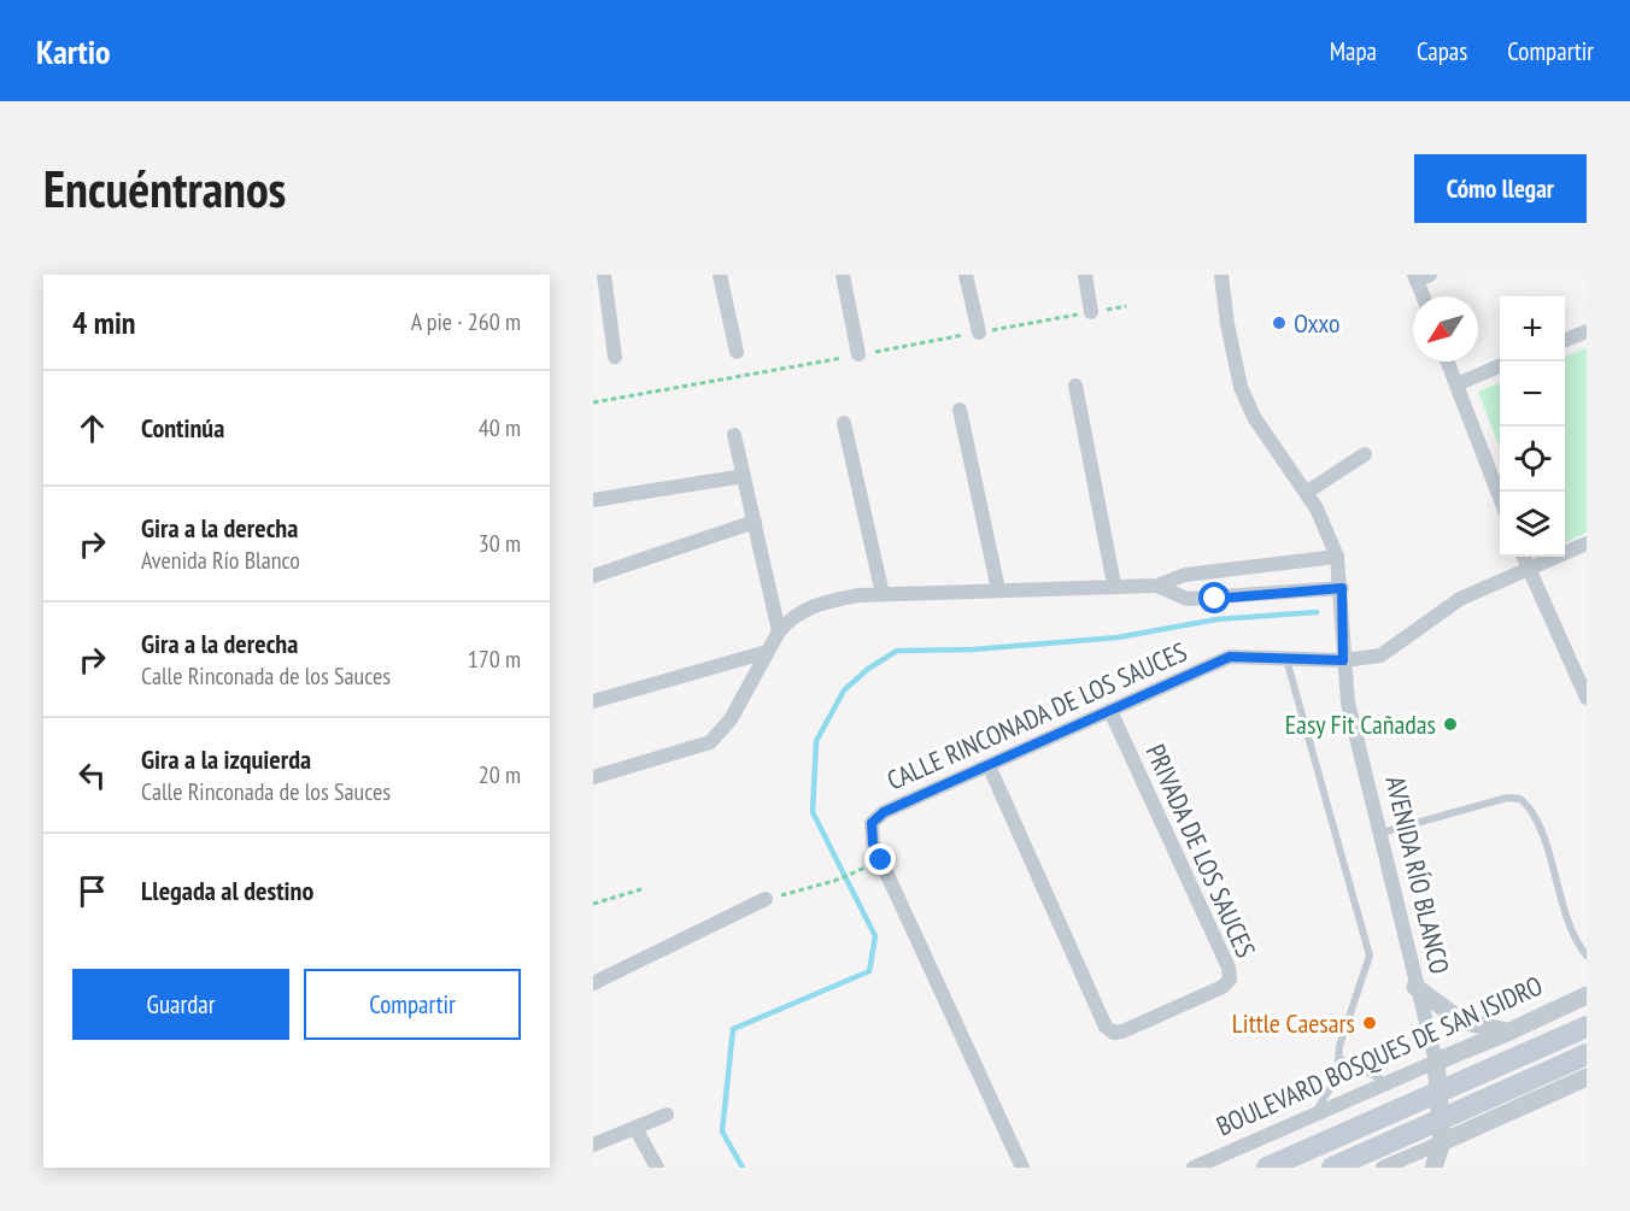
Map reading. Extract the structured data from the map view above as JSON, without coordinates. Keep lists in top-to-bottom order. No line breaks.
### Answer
{"streets":{"street":["CALLE RINCONADA DE LOS SAUCES","PRIVADA DE LOS SAUCES","AVENIDA RÍO BLANCO","BOULEVARD BOSQUES DE SAN ISIDRO"]},"crossings":[["CALLE RINCONADA DE LOS SAUCES","PRIVADA DE LOS SAUCES"],["CALLE RINCONADA DE LOS SAUCES","AVENIDA RÍO BLANCO"],["AVENIDA RÍO BLANCO","BOULEVARD BOSQUES DE SAN ISIDRO"]],"places":["Oxxo","Easy Fit Cañadas","Little Caesars"],"north":"bottom left","page":{"header":"Kartio","nav":["Mapa","Capas","Compartir"],"buttons":["Cómo llegar",["Guardar","Compartir"]],"title":"Encuéntranos","heading":["4 min","A pie · 260 m"],"map_buttons":["+","−"],"list":[["Continúa","40 m"],["Gira a la derecha","Avenida Río Blanco","30 m"],["Gira a la derecha","Calle Rinconada de los Sauces","170 m"],["Gira a la izquierda","Calle Rinconada de los Sauces","20 m"],"Llegada al destino"]}}
